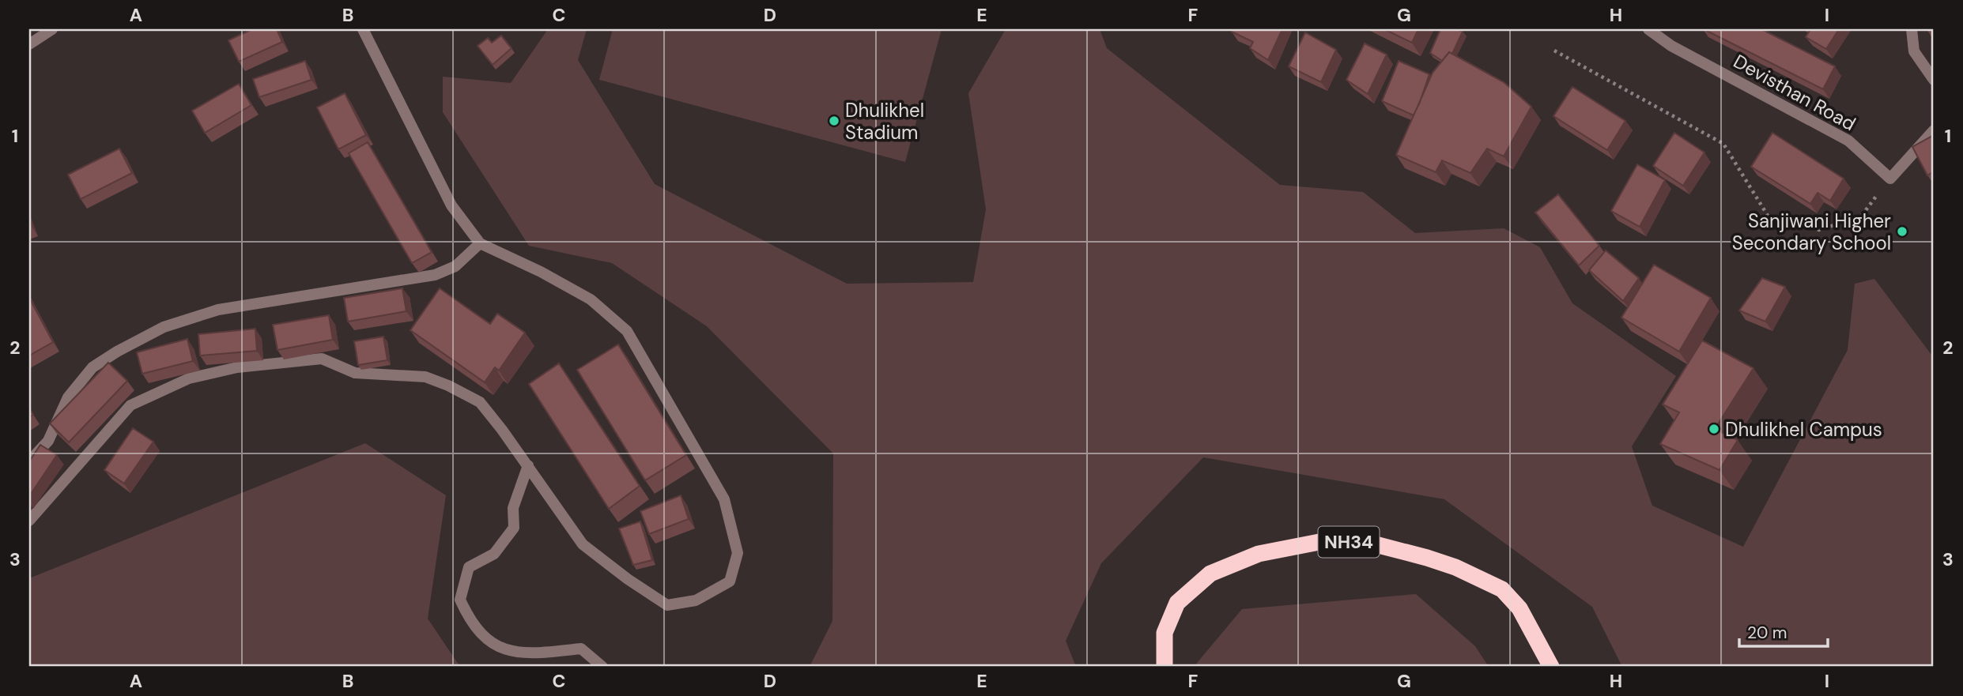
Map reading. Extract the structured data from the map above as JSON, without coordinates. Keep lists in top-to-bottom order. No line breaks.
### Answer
{"streets":{"highway":["NH34"],"street":["Devisthan Road"]},"places":["Dhulikhel Stadium","Sanjiwani Higher Secondary School","Dhulikhel Campus"],"scale_bar":"20 m","grid":{"columns":["A","B","C","D","E","F","G","H","I"],"rows":["1","2","3"]}}
